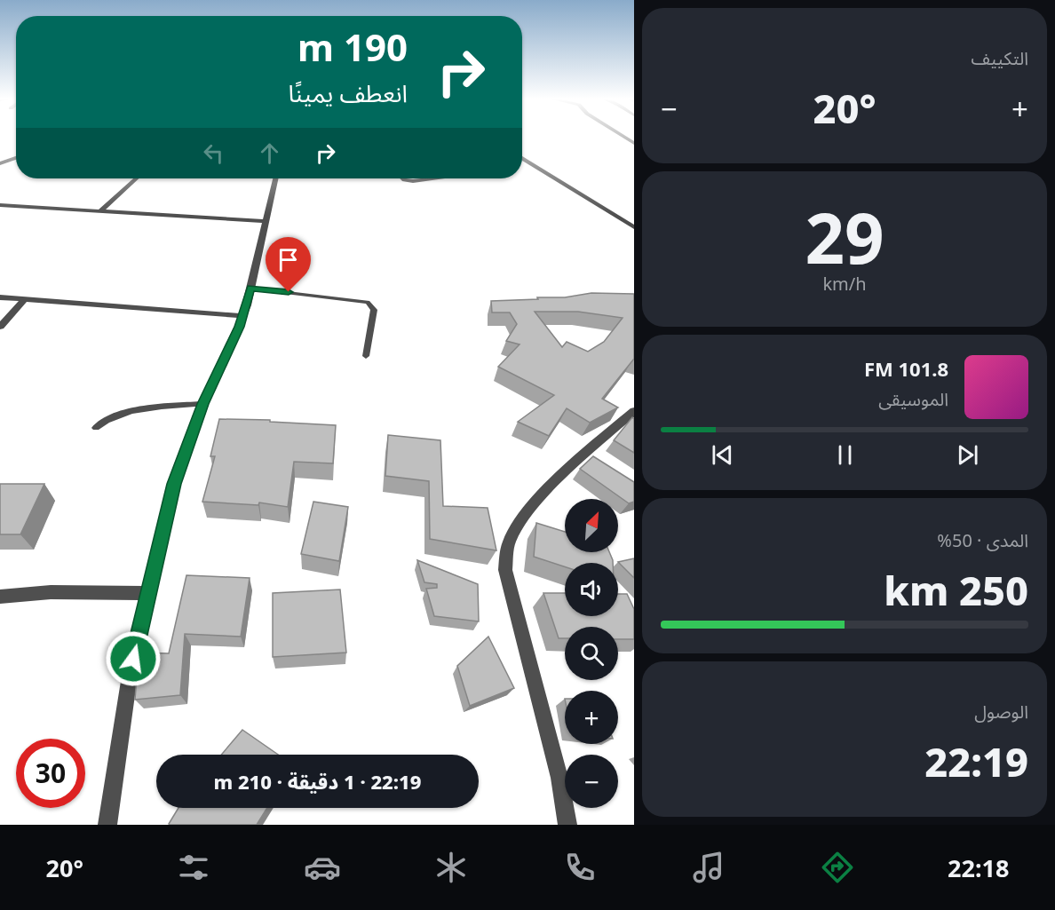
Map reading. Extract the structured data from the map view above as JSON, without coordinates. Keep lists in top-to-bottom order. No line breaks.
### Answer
{"north":"top right","page":{"tile":["التكييف",["29","km/h"],["المدى · 50%","250 km"],["الوصول","22:19"]],"turn":["190 m","انعطف يمينًا"],"heat":["−","20°","+"],"song":["101.8 FM","الموسيقى"],"map_buttons":["+","−"],"limit":"30","trip":"22:19 · 1 دقيقة · 210 m","tabs":["22:18","20°"]}}
